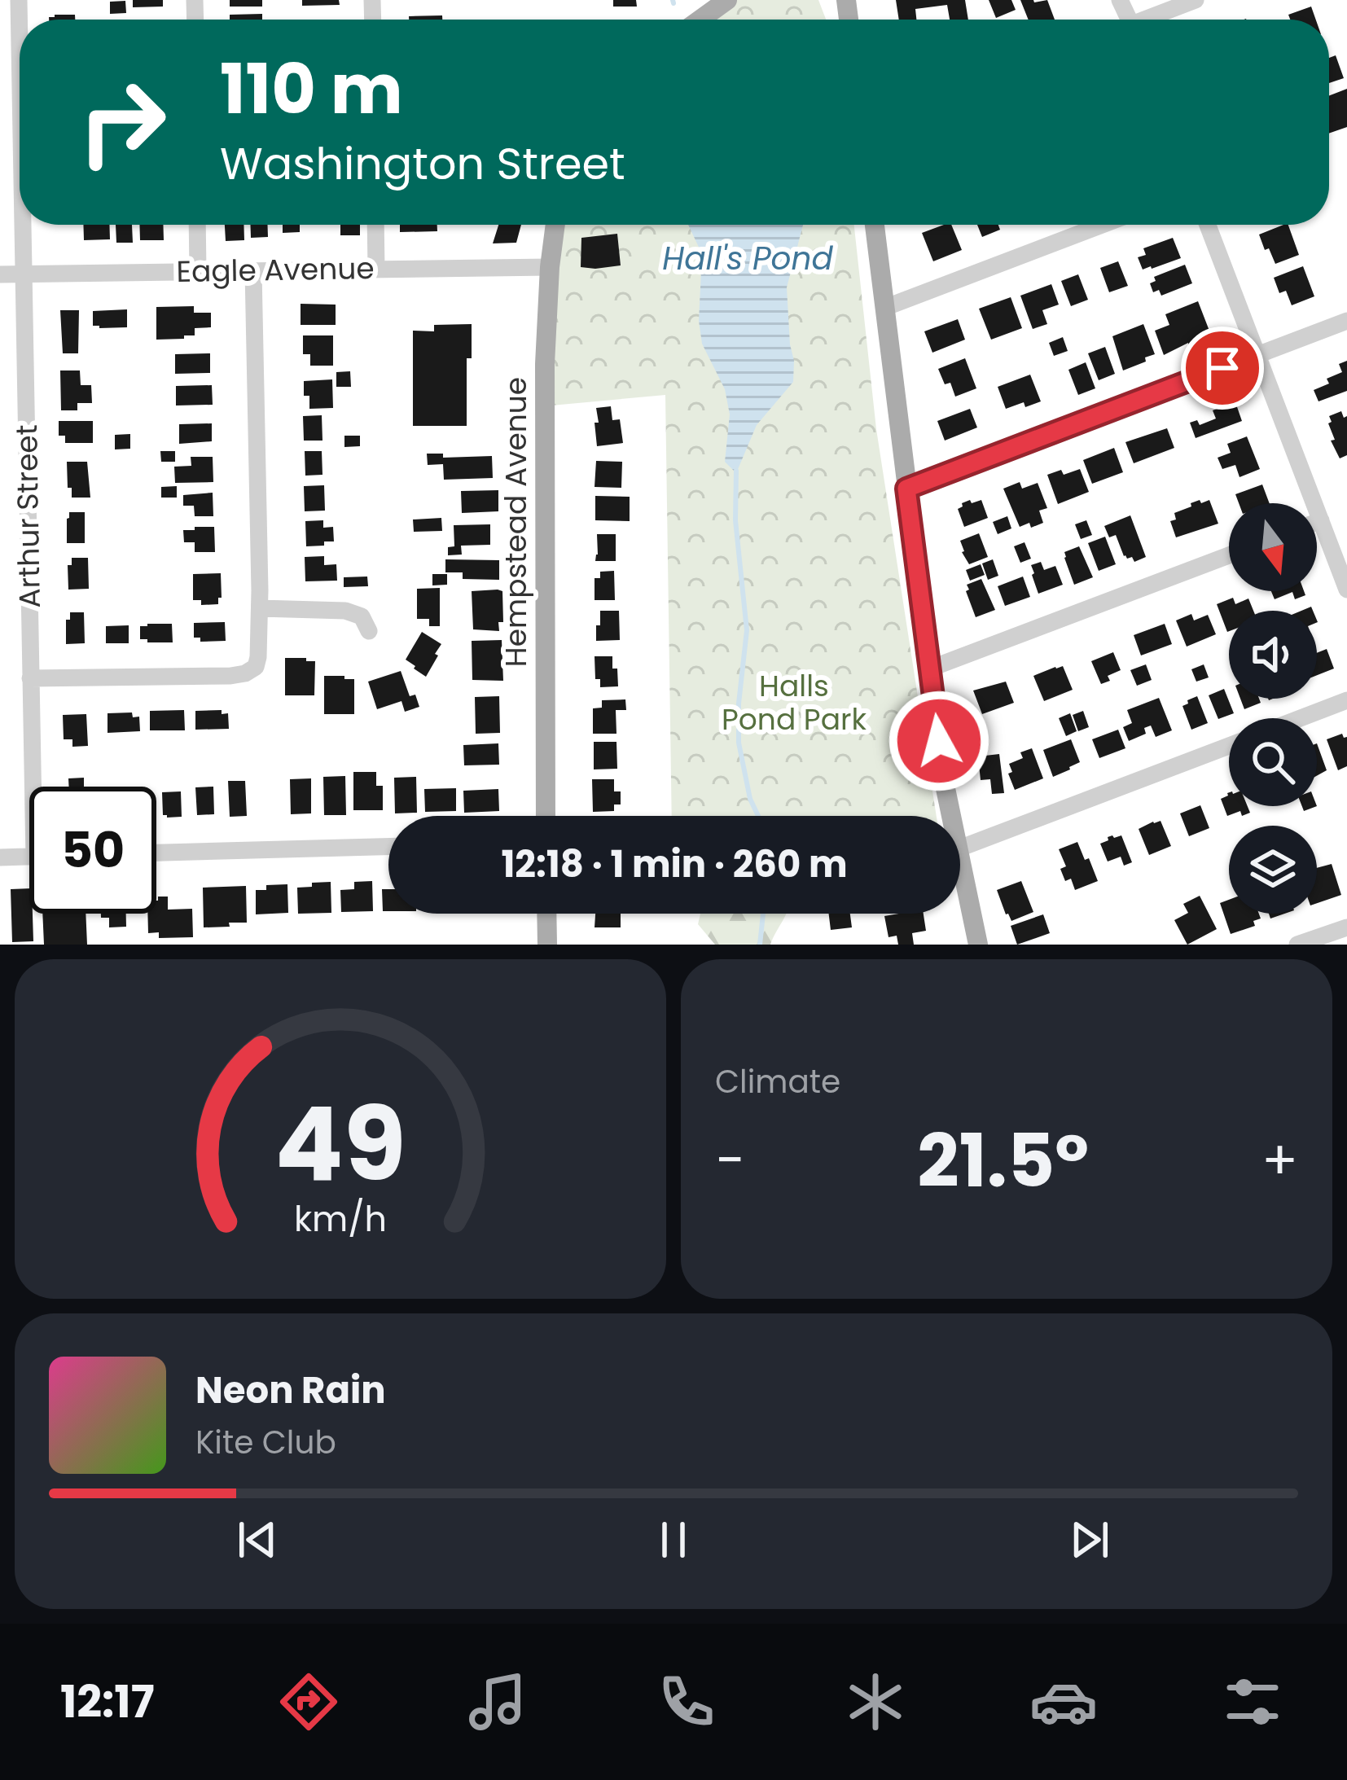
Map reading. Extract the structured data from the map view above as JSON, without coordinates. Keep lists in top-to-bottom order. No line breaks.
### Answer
{"streets":{"main road":["Hempstead Avenue"],"street":["Eagle Avenue","Arthur Street"]},"crossings":[["Eagle Avenue","Arthur Street"],["Eagle Avenue","Hempstead Avenue"]],"water":["Hall's Pond"],"parks":["Halls Pond Park"],"north":"bottom","page":{"turn":["110 m","Washington Street"],"limit":"50","trip":"12:18 · 1 min · 260 m","tile":"Climate","heat":["−","21.5°","+"],"song":["Neon Rain","Kite Club"],"tabs":"12:17","gauge":["49","km/h"]}}
